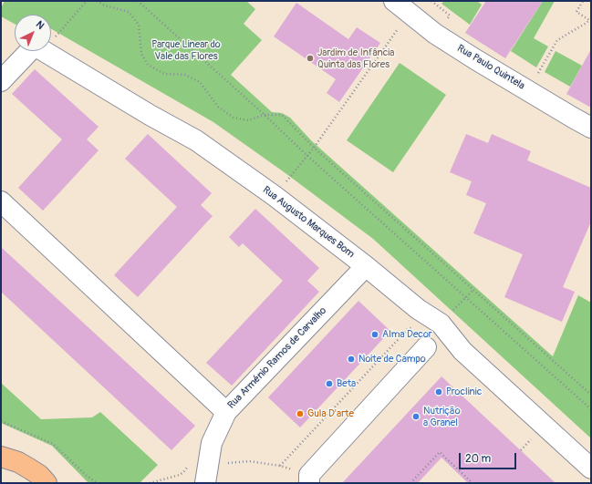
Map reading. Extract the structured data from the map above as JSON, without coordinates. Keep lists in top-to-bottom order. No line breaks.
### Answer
{"streets":{"street":["Rua Paulo Quintela","Rua Augusto Marques Bom","Rua Arménio Ramos de Carvalho"]},"crossings":[["Rua Augusto Marques Bom","Rua Arménio Ramos de Carvalho"]],"parks":["Parque Linear do Vale das Flores"],"places":["Jardim de Infância Quinta das Flores","Alma Decor","Noite de Campo","Beta","Proclinic","Gula D'arte","Nutrição a Granel"],"scale_bar":"20 m","north":"top right"}
